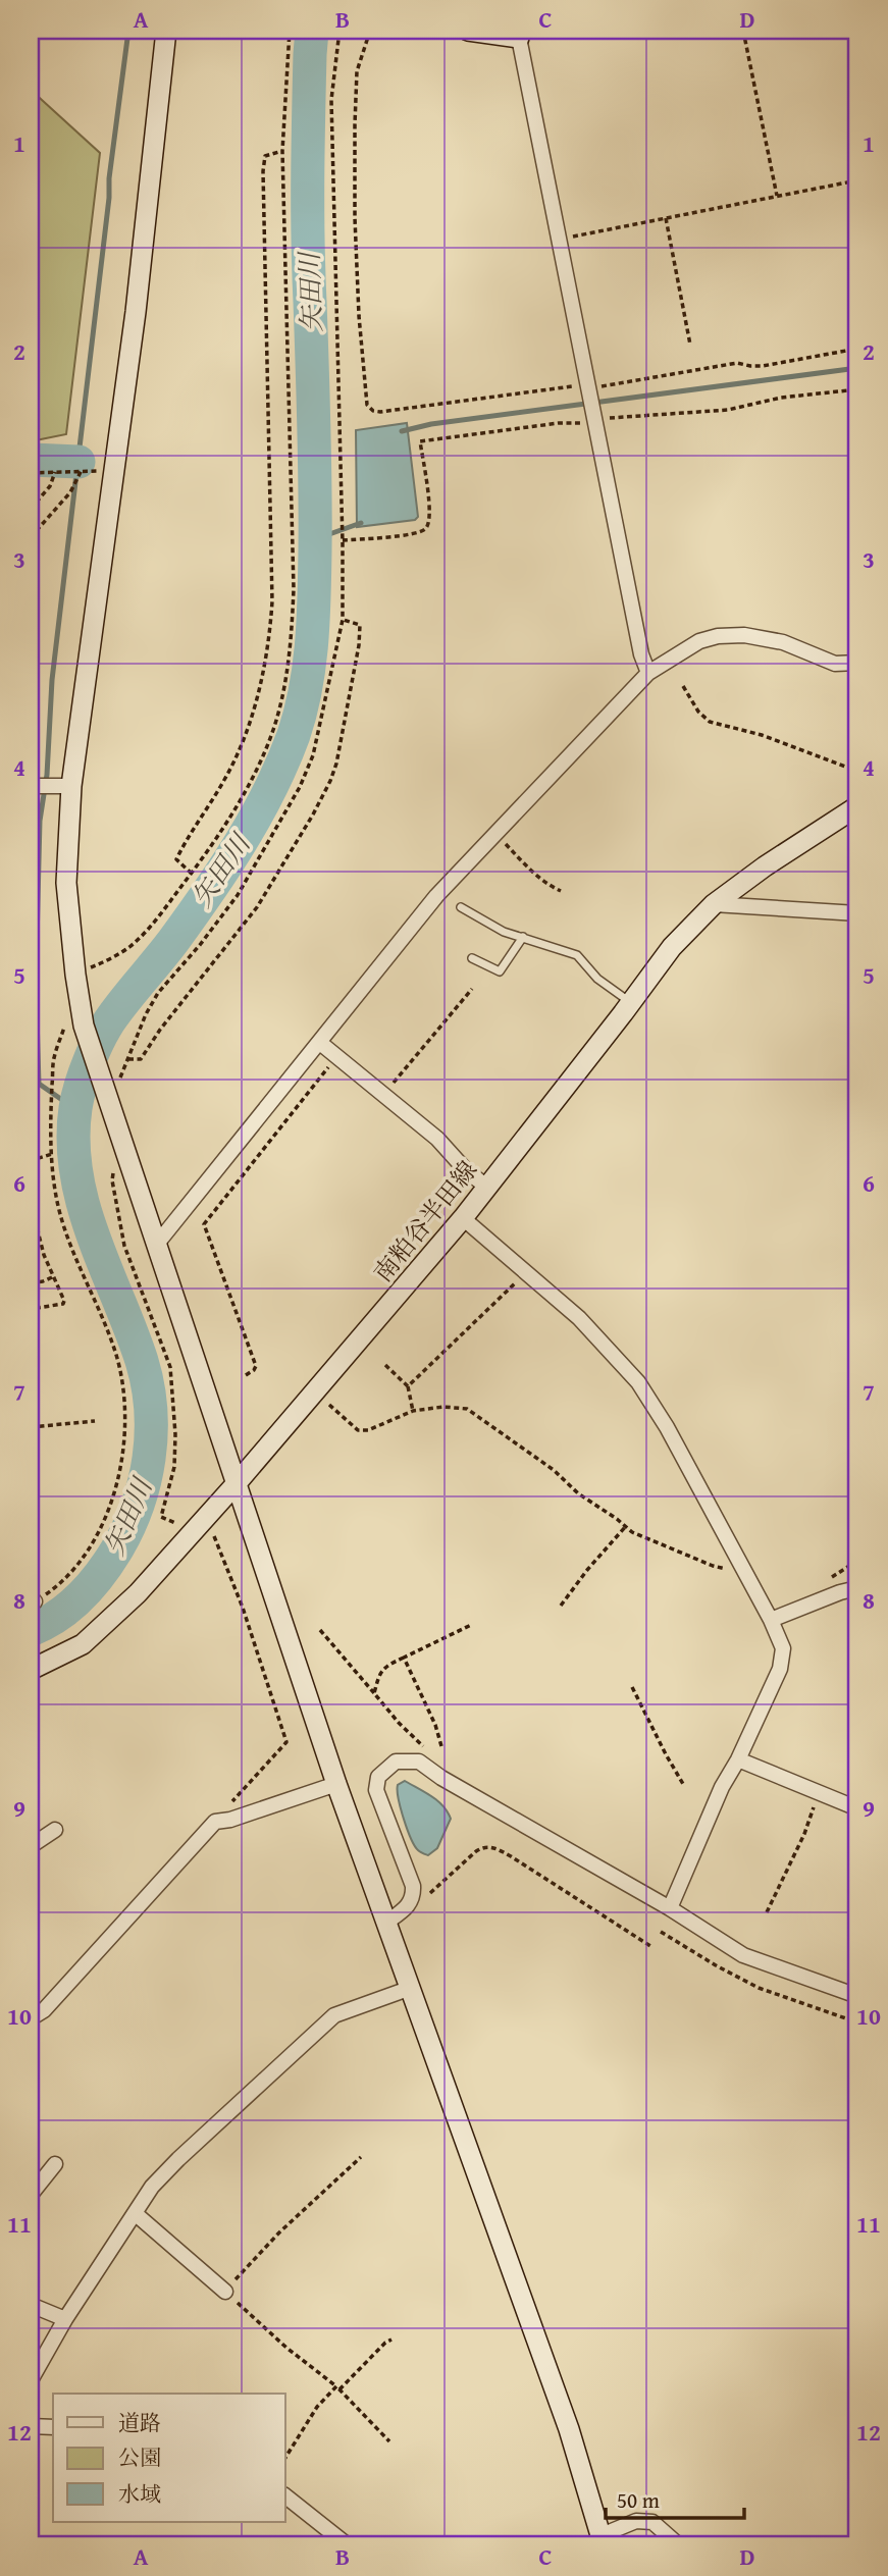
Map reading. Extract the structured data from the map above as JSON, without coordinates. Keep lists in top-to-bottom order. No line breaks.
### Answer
{"streets":{"street":["南粕谷半田線"]},"water":["矢田川"],"legend":["道路","公園","水域"],"scale_bar":"50 m","grid":{"columns":["A","B","C","D"],"rows":["1","2","3","4","5","6","7","8","9","10","11","12"]}}
